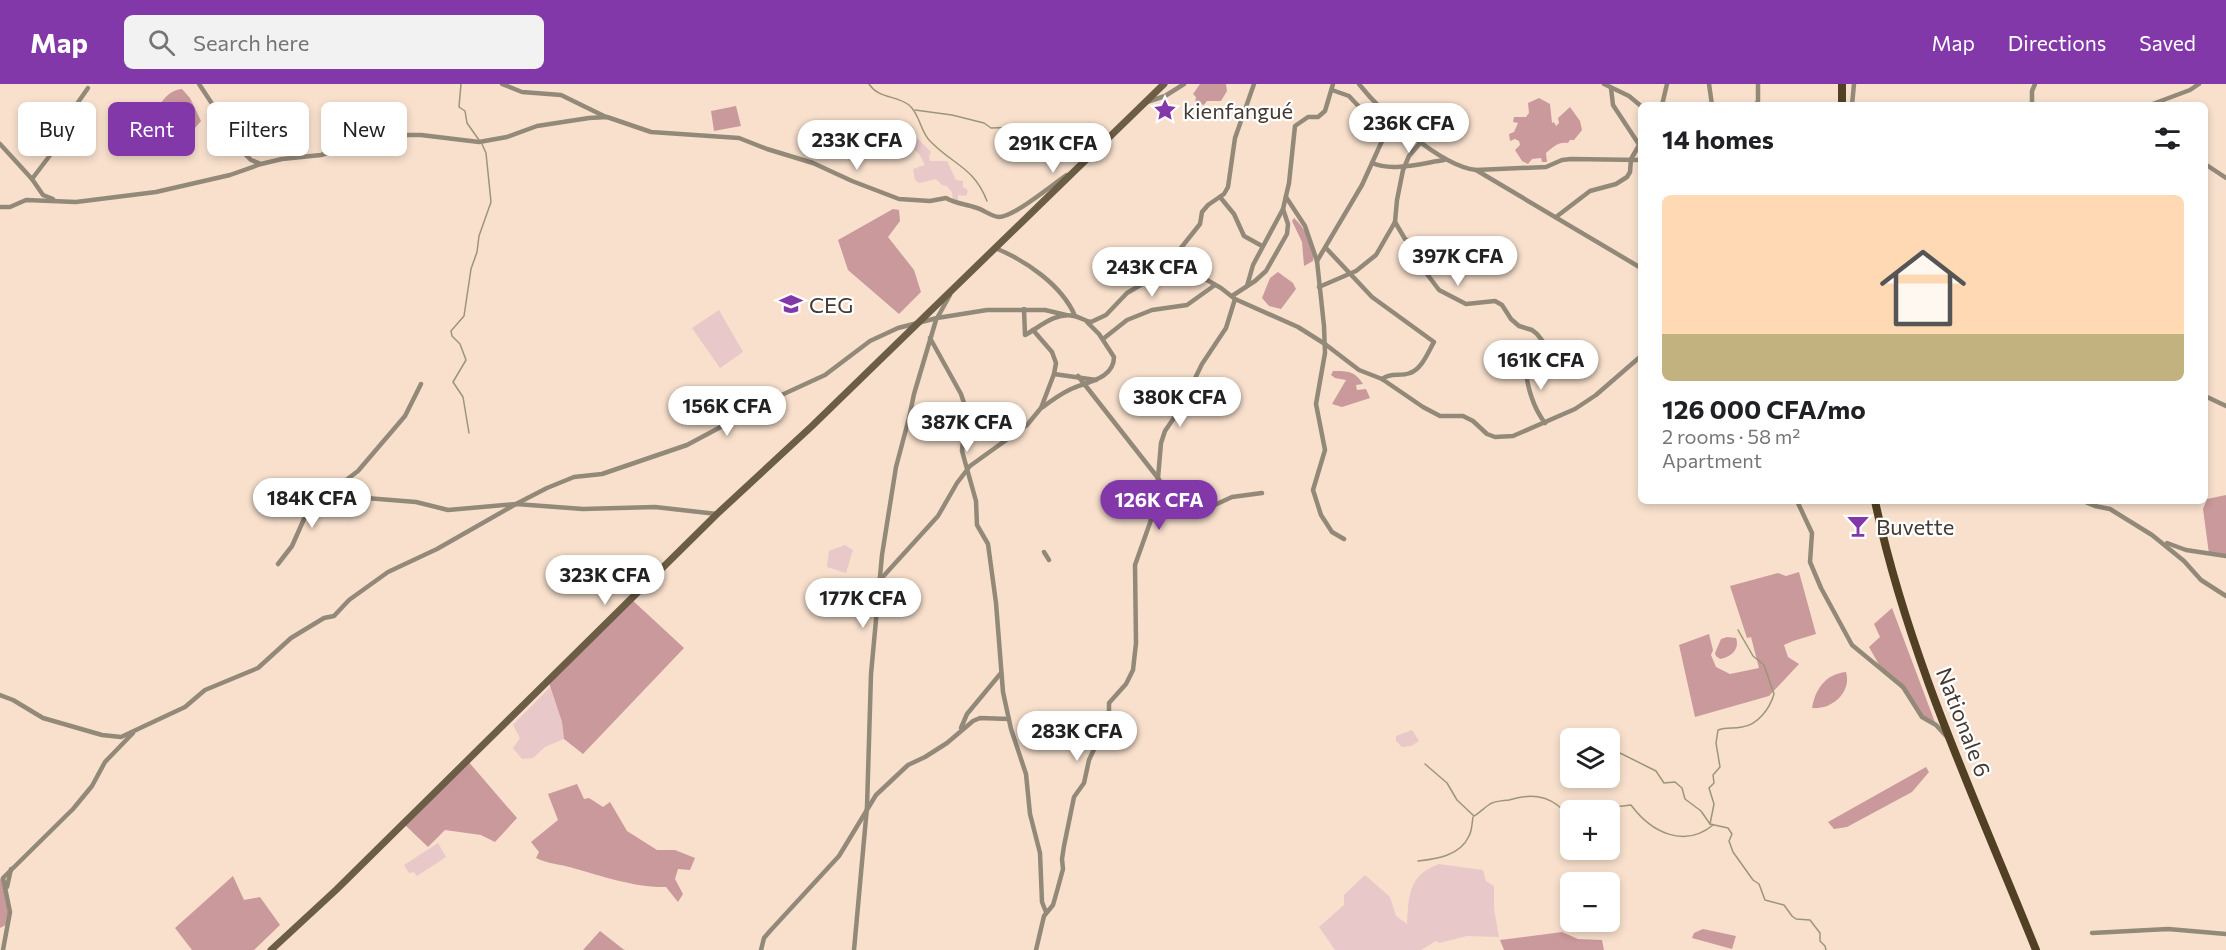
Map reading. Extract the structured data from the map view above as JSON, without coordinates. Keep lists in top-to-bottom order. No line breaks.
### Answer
{"streets":{"main road":["Nationale 6"]},"places":{"place":["kienfangué"],"school or university":["CEG"],"bar":["Buvette"]},"page":{"header":"Map","search":"Search here","nav":["Map","Directions","Saved"],"chip":["Buy","Rent","Filters","New"],"heading":"14 homes","price":["236K CFA","233K CFA","291K CFA","397K CFA","243K CFA","161K CFA","380K CFA","156K CFA","387K CFA","184K CFA","126K CFA","323K CFA","177K CFA","283K CFA"],"list":[{"name":"126 000 CFA/mo","note":"2 rooms · 58 m² · Apartment"}],"map_buttons":["+","−"]}}
